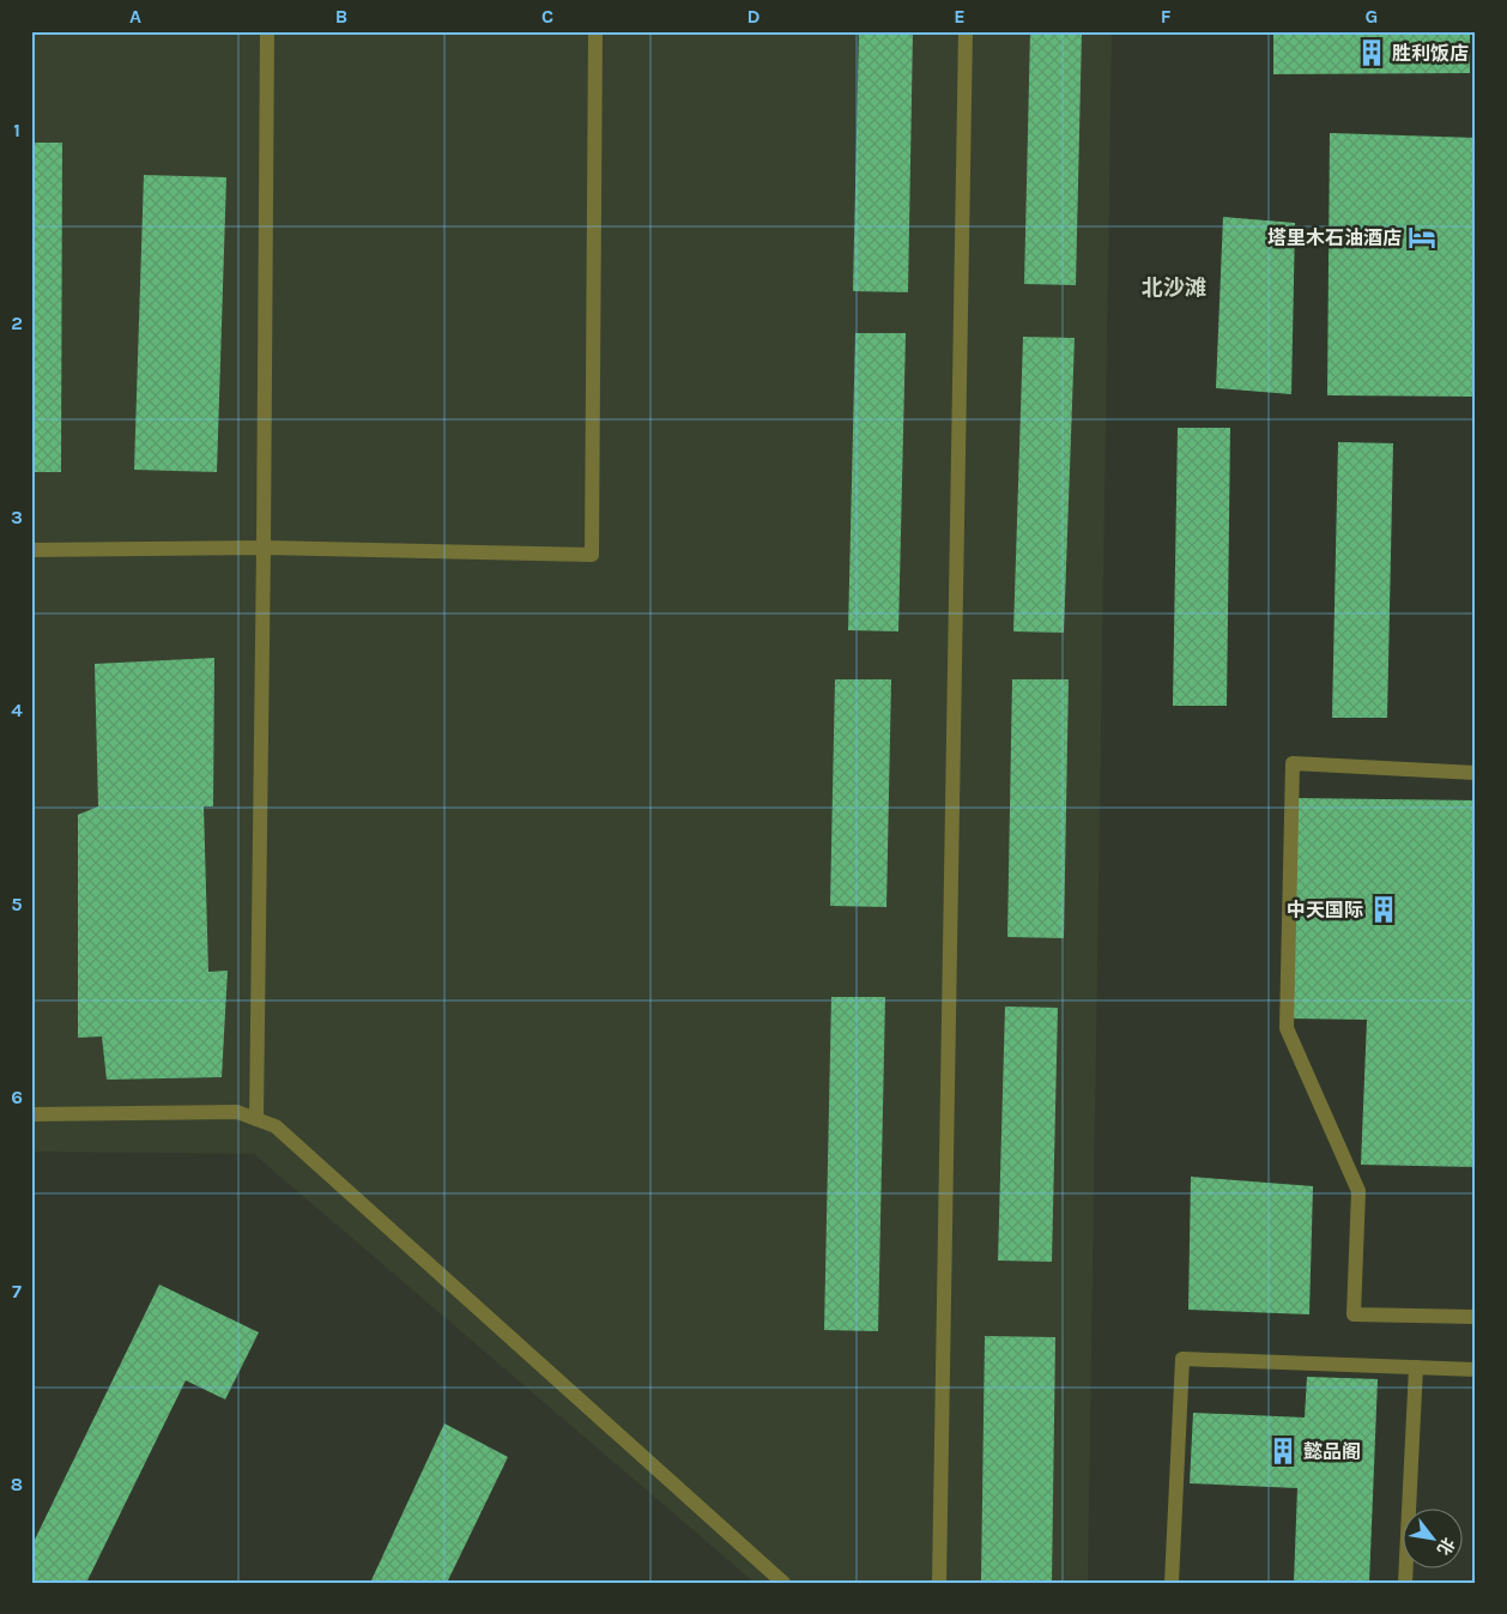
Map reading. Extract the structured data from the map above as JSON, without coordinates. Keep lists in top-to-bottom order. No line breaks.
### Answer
{"districts":["北沙滩"],"places":{"building":["胜利饭店","中天国际","懿品阁"],"hotel":["塔里木石油酒店"]},"north":"bottom right","grid":{"columns":["A","B","C","D","E","F","G"],"rows":["1","2","3","4","5","6","7","8"]}}
